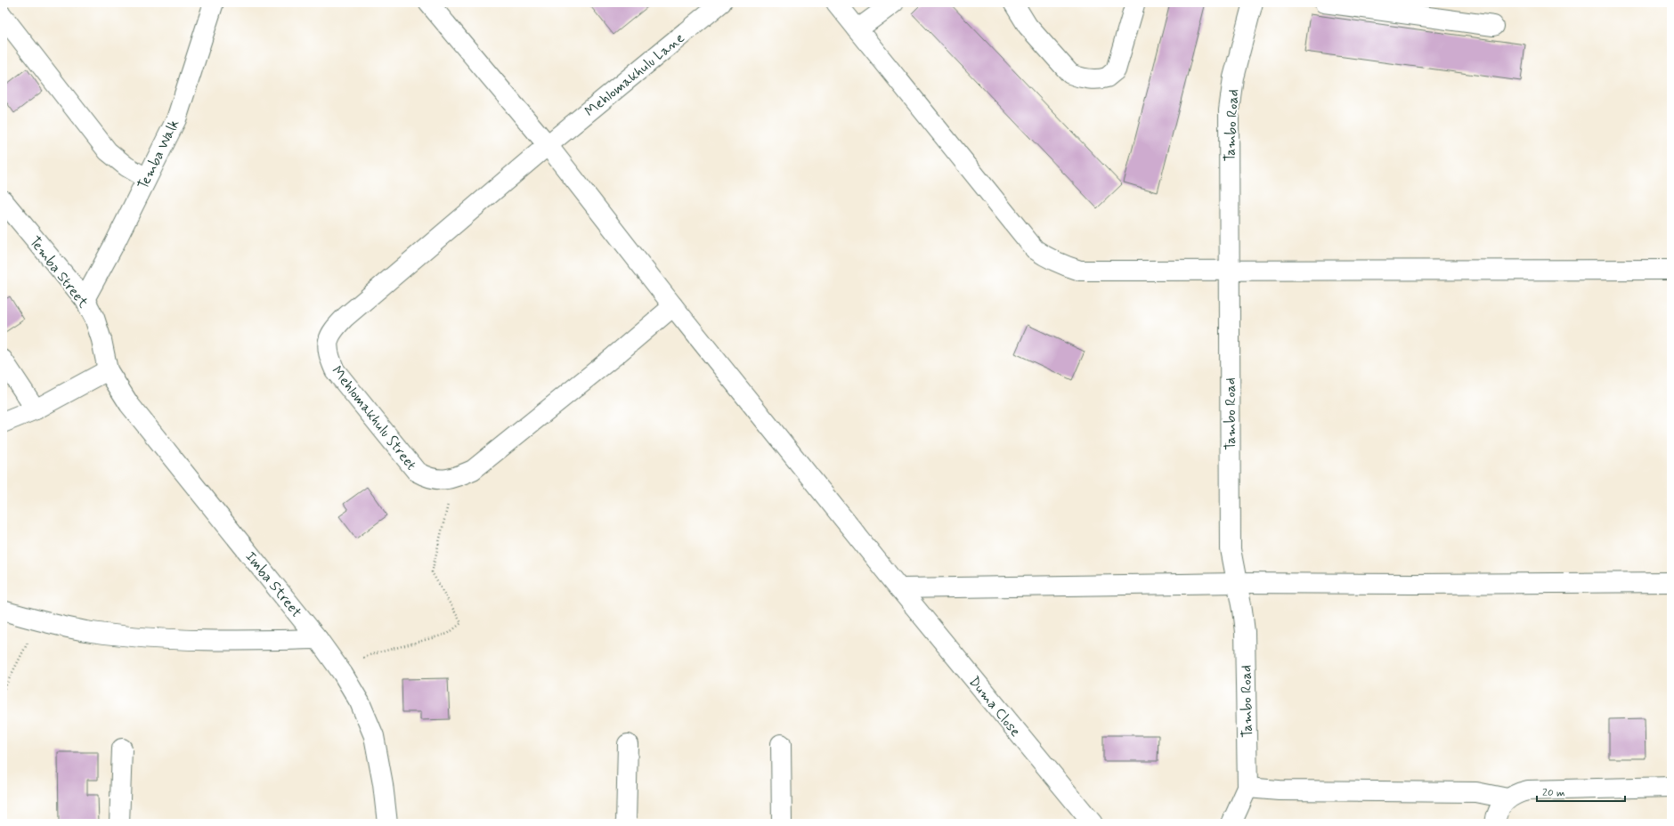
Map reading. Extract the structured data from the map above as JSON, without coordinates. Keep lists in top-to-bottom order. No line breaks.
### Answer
{"streets":{"street":["Mehlomakhulu Lane","Tambo Road","Temba Walk","Temba Street","Mehlomakhulu Street","Imba Street","Duma Close"]},"crossings":[["Mehlomakhulu Lane","Mehlomakhulu Street"],["Mehlomakhulu Lane","Duma Close"],["Temba Walk","Temba Street"],["Temba Street","Imba Street"],["Mehlomakhulu Street","Duma Close"]],"scale_bar":"20 m"}
